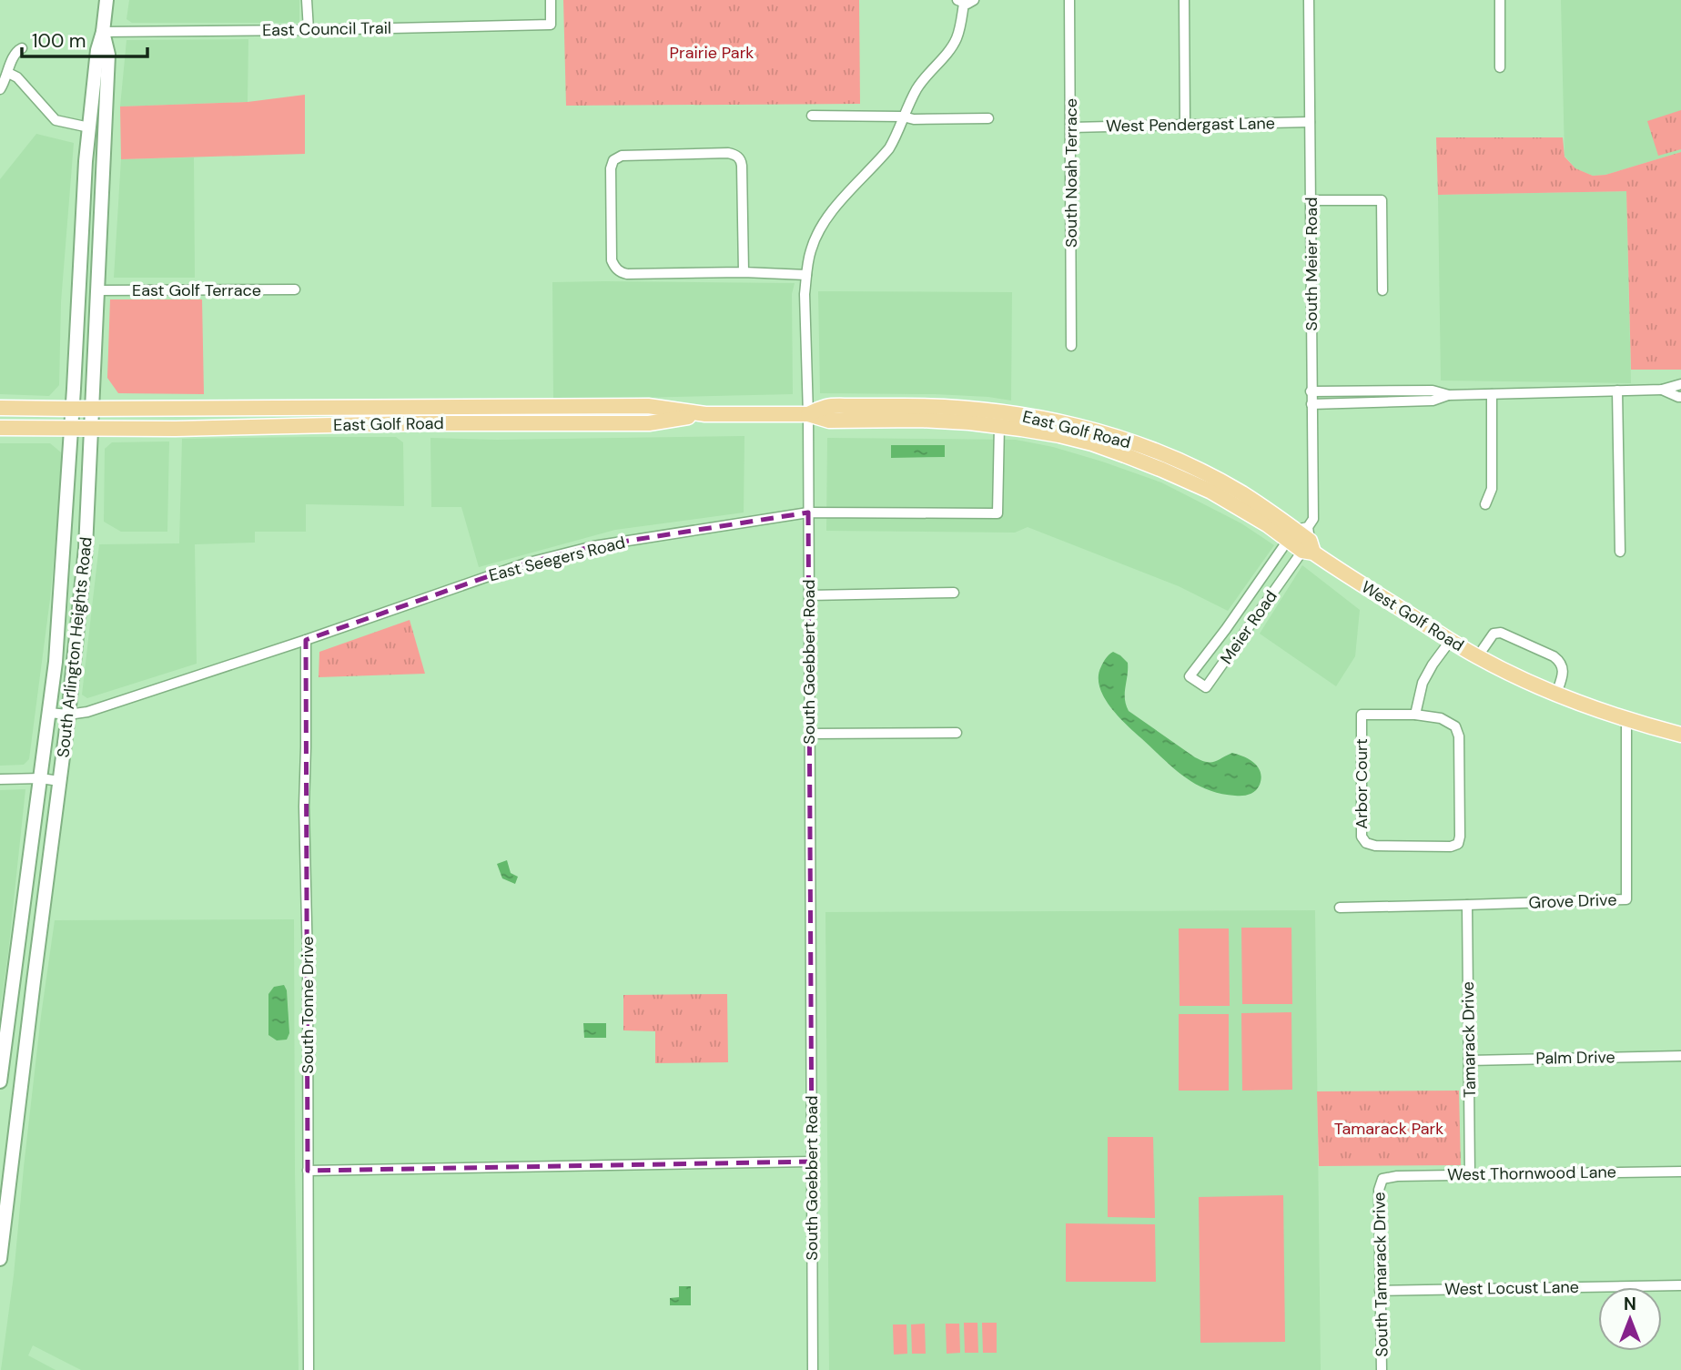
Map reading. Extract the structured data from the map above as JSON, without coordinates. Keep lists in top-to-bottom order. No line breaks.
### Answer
{"streets":{"main road":["East Golf Road","West Golf Road","South Arlington Heights Road"],"street":["East Council Trail","West Pendergast Lane","South Noah Terrace","South Meier Road","East Golf Terrace","East Seegers Road","Meier Road","South Goebbert Road","Arbor Court","Grove Drive","South Tonne Drive","Tamarack Drive","Palm Drive","West Thornwood Lane","South Tamarack Drive","West Locust Lane"]},"crossings":[["East Council Trail","South Arlington Heights Road"],["West Pendergast Lane","South Noah Terrace"],["West Pendergast Lane","South Meier Road"],["South Meier Road","East Golf Road"],["South Meier Road","Meier Road"],["East Golf Terrace","South Arlington Heights Road"],["East Golf Road","East Seegers Road"],["East Golf Road","West Golf Road"],["East Golf Road","Meier Road"],["East Golf Road","South Arlington Heights Road"],["East Golf Road","South Goebbert Road"],["East Seegers Road","South Arlington Heights Road"],["East Seegers Road","South Goebbert Road"],["East Seegers Road","South Tonne Drive"],["West Golf Road","Grove Drive"],["Grove Drive","Tamarack Drive"],["Tamarack Drive","Palm Drive"],["Tamarack Drive","West Thornwood Lane"],["West Thornwood Lane","South Tamarack Drive"],["South Tamarack Drive","West Locust Lane"]],"parks":["Prairie Park","Tamarack Park"],"scale_bar":"100 m","north":"top"}
